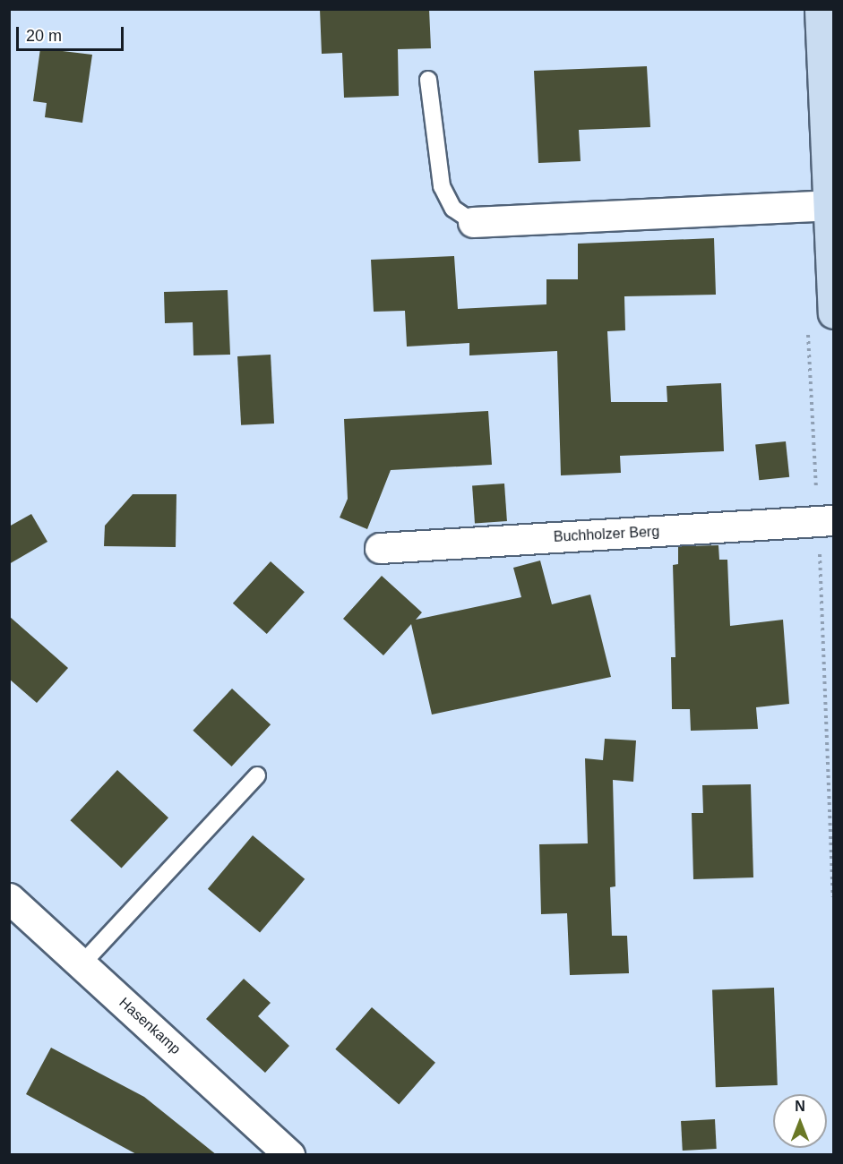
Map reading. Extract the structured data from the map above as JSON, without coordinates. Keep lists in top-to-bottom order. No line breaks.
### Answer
{"streets":{"street":["Buchholzer Berg","Hasenkamp"]},"scale_bar":"20 m","north":"top"}
